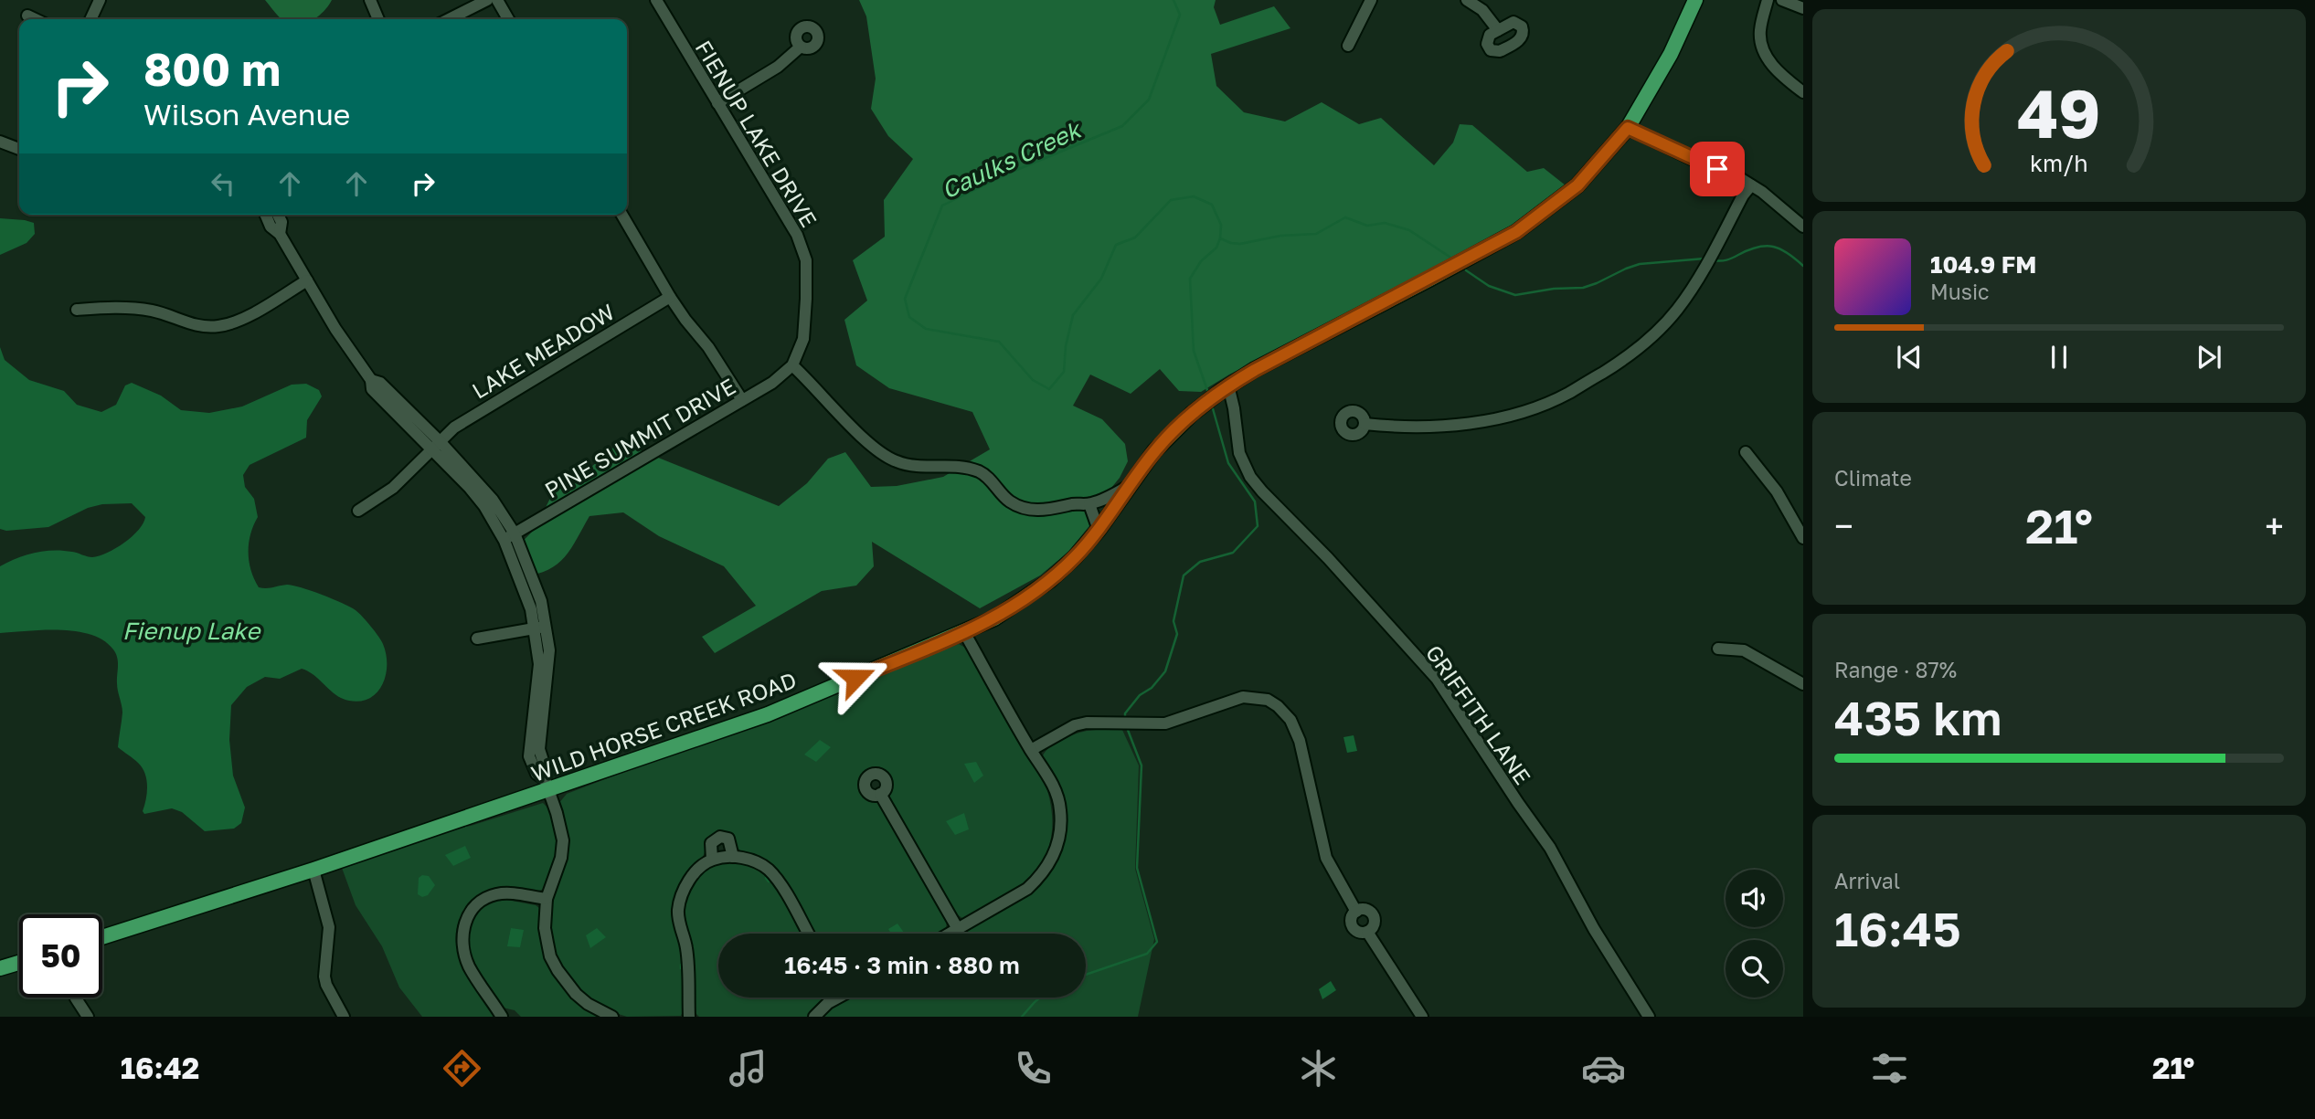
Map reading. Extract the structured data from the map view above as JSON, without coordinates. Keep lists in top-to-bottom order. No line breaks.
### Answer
{"streets":{"main road":["WILD HORSE CREEK ROAD"],"street":["FIENUP LAKE DRIVE","LAKE MEADOW","PINE SUMMIT DRIVE","GRIFFITH LANE"]},"crossings":[["FIENUP LAKE DRIVE","PINE SUMMIT DRIVE"],["GRIFFITH LANE","WILD HORSE CREEK ROAD"]],"water":["Caulks Creek","Fienup Lake"],"page":{"turn":["800 m","Wilson Avenue"],"song":["104.9 FM","Music"],"tile":["Climate",["Range · 87%","435 km"],["Arrival","16:45"]],"heat":["−","21°","+"],"limit":"50","trip":"16:45 · 3 min · 880 m","tabs":["16:42","21°"],"gauge":["49","km/h"]}}
